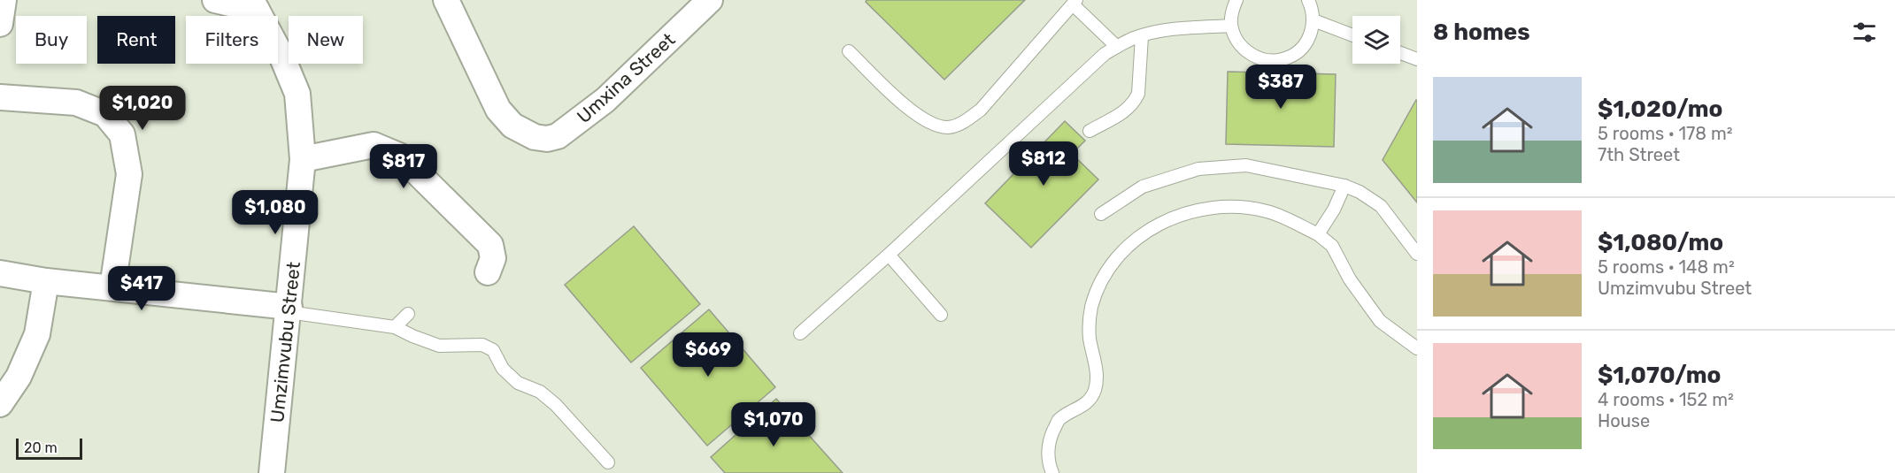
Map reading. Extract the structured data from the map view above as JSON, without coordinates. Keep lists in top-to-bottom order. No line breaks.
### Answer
{"streets":{"street":["Umxina Street","Umzimvubu Street"]},"scale_bar":"20 m","page":{"heading":"8 homes","chip":["Buy","Rent","Filters","New"],"list":[{"name":"$1,020/mo","note":"5 rooms · 178 m² · 7th Street"},{"name":"$1,080/mo","note":"5 rooms · 148 m² · Umzimvubu Street"},{"name":"$1,070/mo","note":"4 rooms · 152 m² · House"}],"price":["$387","$1,020","$812","$817","$1,080","$417","$669","$1,070"],"scale":"20 m"}}
